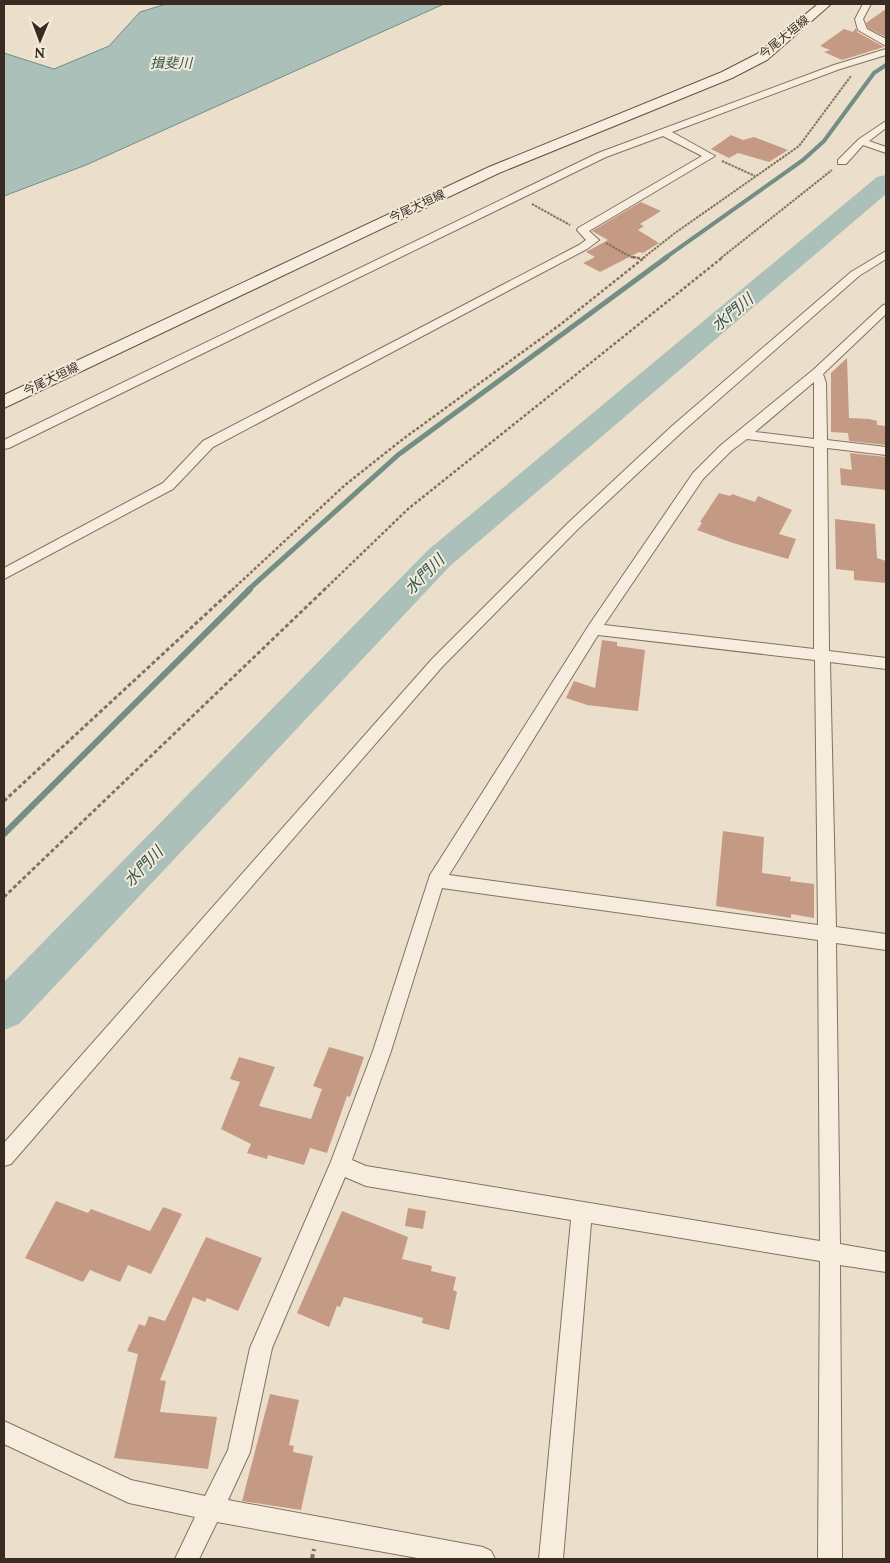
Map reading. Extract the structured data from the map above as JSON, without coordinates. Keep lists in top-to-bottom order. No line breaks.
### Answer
{"streets":{"main road":["今尾大垣線"]},"water":["揖斐川","水門川"],"north":"bottom"}
